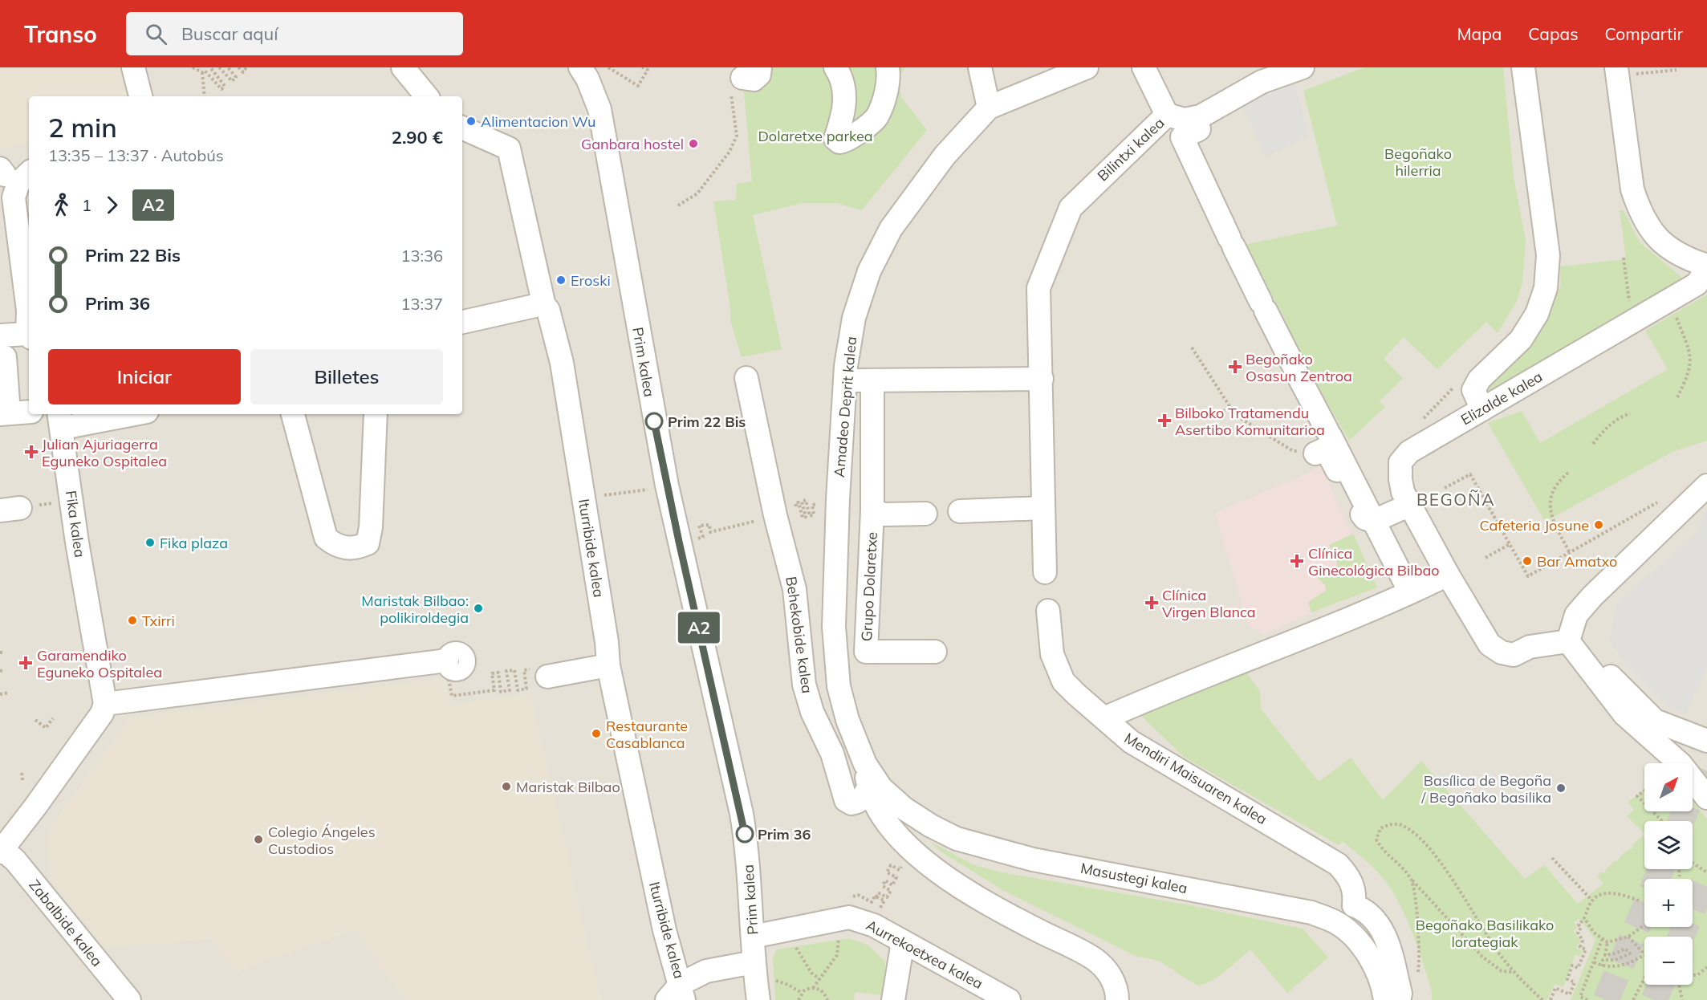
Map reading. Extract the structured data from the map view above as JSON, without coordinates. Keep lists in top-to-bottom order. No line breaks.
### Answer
{"streets":{"street":["Bilintxi kalea","Prim kalea","Elizalde kalea","Amadeo Deprit kalea","Fika kalea","Iturribide kalea","Grupo Dolaretxe","Behekobide kalea","Mendiri Maisuaren kalea","Masustegi kalea","Zabalbide kalea","Aurrekoetxea kalea"]},"crossings":[["Prim kalea","Aurrekoetxea kalea"],["Amadeo Deprit kalea","Masustegi kalea"]],"districts":["BEGOÑA"],"parks":["Dolaretxe parkea","Begoñako hilerria","Begoñako Basilikako lorategiak"],"places":{"other":["Alimentacion Wu","Ganbara hostel","Eroski","Prim 22 Bis","Cafeteria Josune","Fika plaza","Bar Amatxo","Maristak Bilbao: polikiroldegia","Txirri","Restaurante Casablanca","Maristak Bilbao","Basílica de Begoña / Begoñako basilika","Prim 36","Colegio Ángeles Custodios"],"health":["Begoñako Osasun Zentroa","Bilboko Tratamendu Asertibo Komunitarioa","Julian Ajuriagerra Eguneko Ospitalea","Clínica Ginecológica Bilbao","Clínica Virgen Blanca","Garamendiko Eguneko Ospitalea"]},"lines":["bus line A2"],"north":"top right","page":{"header":"Transo","search":"Buscar aquí","nav":["Mapa","Capas","Compartir"],"on_map":"A2","heading":["2 min","13:35 – 13:37 · Autobús","2.90 €"],"legs":["1","A2"],"list":[{"name":"Prim 22 Bis","value":"13:36"},{"name":"Prim 36","value":"13:37"}],"buttons":["Iniciar","Billetes"],"map_buttons":["+","−"]}}
